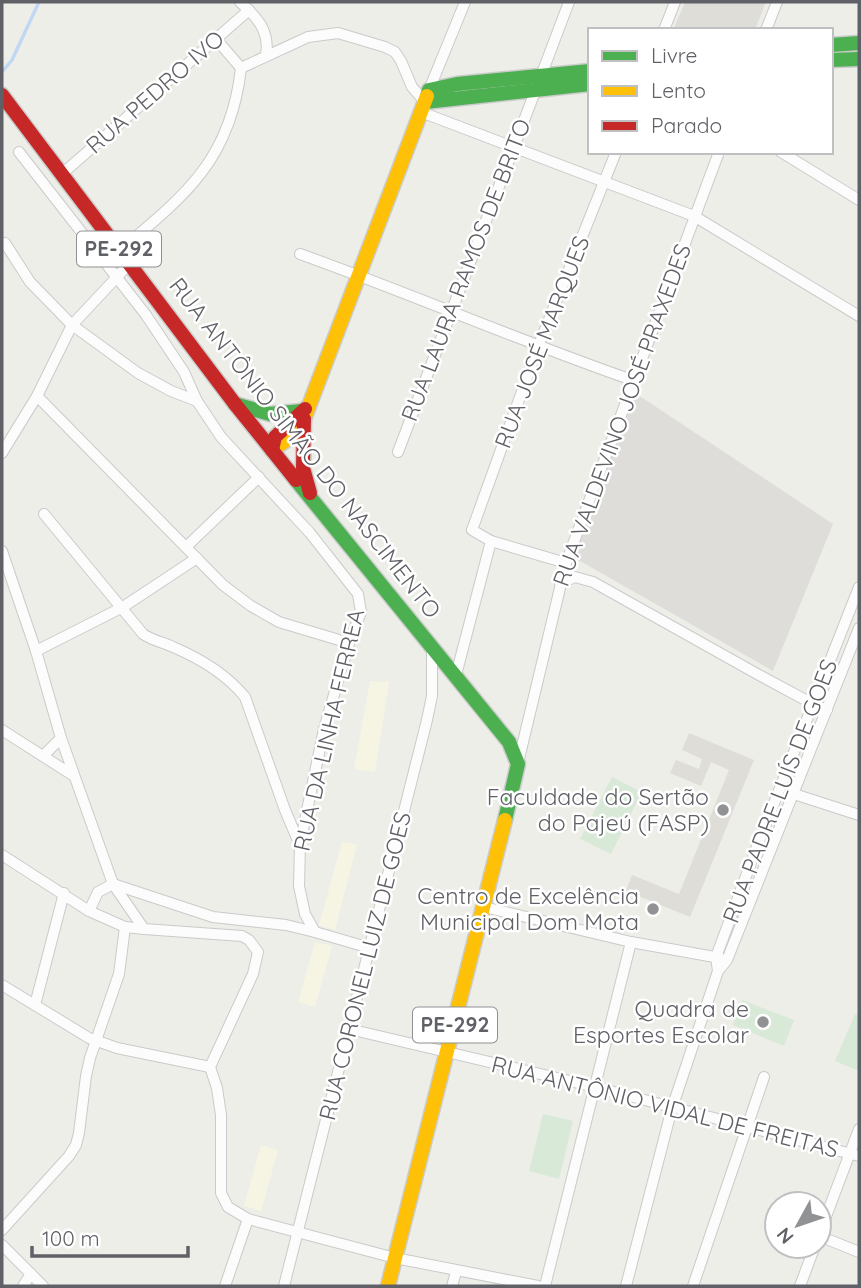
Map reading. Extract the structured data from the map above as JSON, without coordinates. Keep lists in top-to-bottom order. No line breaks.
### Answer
{"streets":{"main road":["PE-292","RUA ANTÔNIO SIMÃO DO NASCIMENTO"],"street":["RUA PEDRO IVO","RUA LAURA RAMOS DE BRITO","RUA JOSÉ MARQUES","RUA VALDEVINO JOSÉ PRAXEDES","RUA DA LINHA FERREA","RUA PADRE LUÍS DE GOES","RUA CORONEL LUIZ DE GOES","RUA ANTÔNIO VIDAL DE FREITAS"]},"crossings":[["RUA PEDRO IVO","RUA ANTÔNIO SIMÃO DO NASCIMENTO"],["PE-292","RUA VALDEVINO JOSÉ PRAXEDES"],["PE-292","RUA ANTÔNIO SIMÃO DO NASCIMENTO"],["PE-292","RUA ANTÔNIO VIDAL DE FREITAS"],["RUA VALDEVINO JOSÉ PRAXEDES","RUA ANTÔNIO SIMÃO DO NASCIMENTO"],["RUA ANTÔNIO SIMÃO DO NASCIMENTO","RUA CORONEL LUIZ DE GOES"],["RUA CORONEL LUIZ DE GOES","RUA ANTÔNIO VIDAL DE FREITAS"]],"places":["Faculdade do Sertão do Pajeú (FASP)","Centro de Excelência Municipal Dom Mota","Quadra de Esportes Escolar"],"legend":["Livre","Lento","Parado"],"scale_bar":"100 m","north":"bottom left"}
